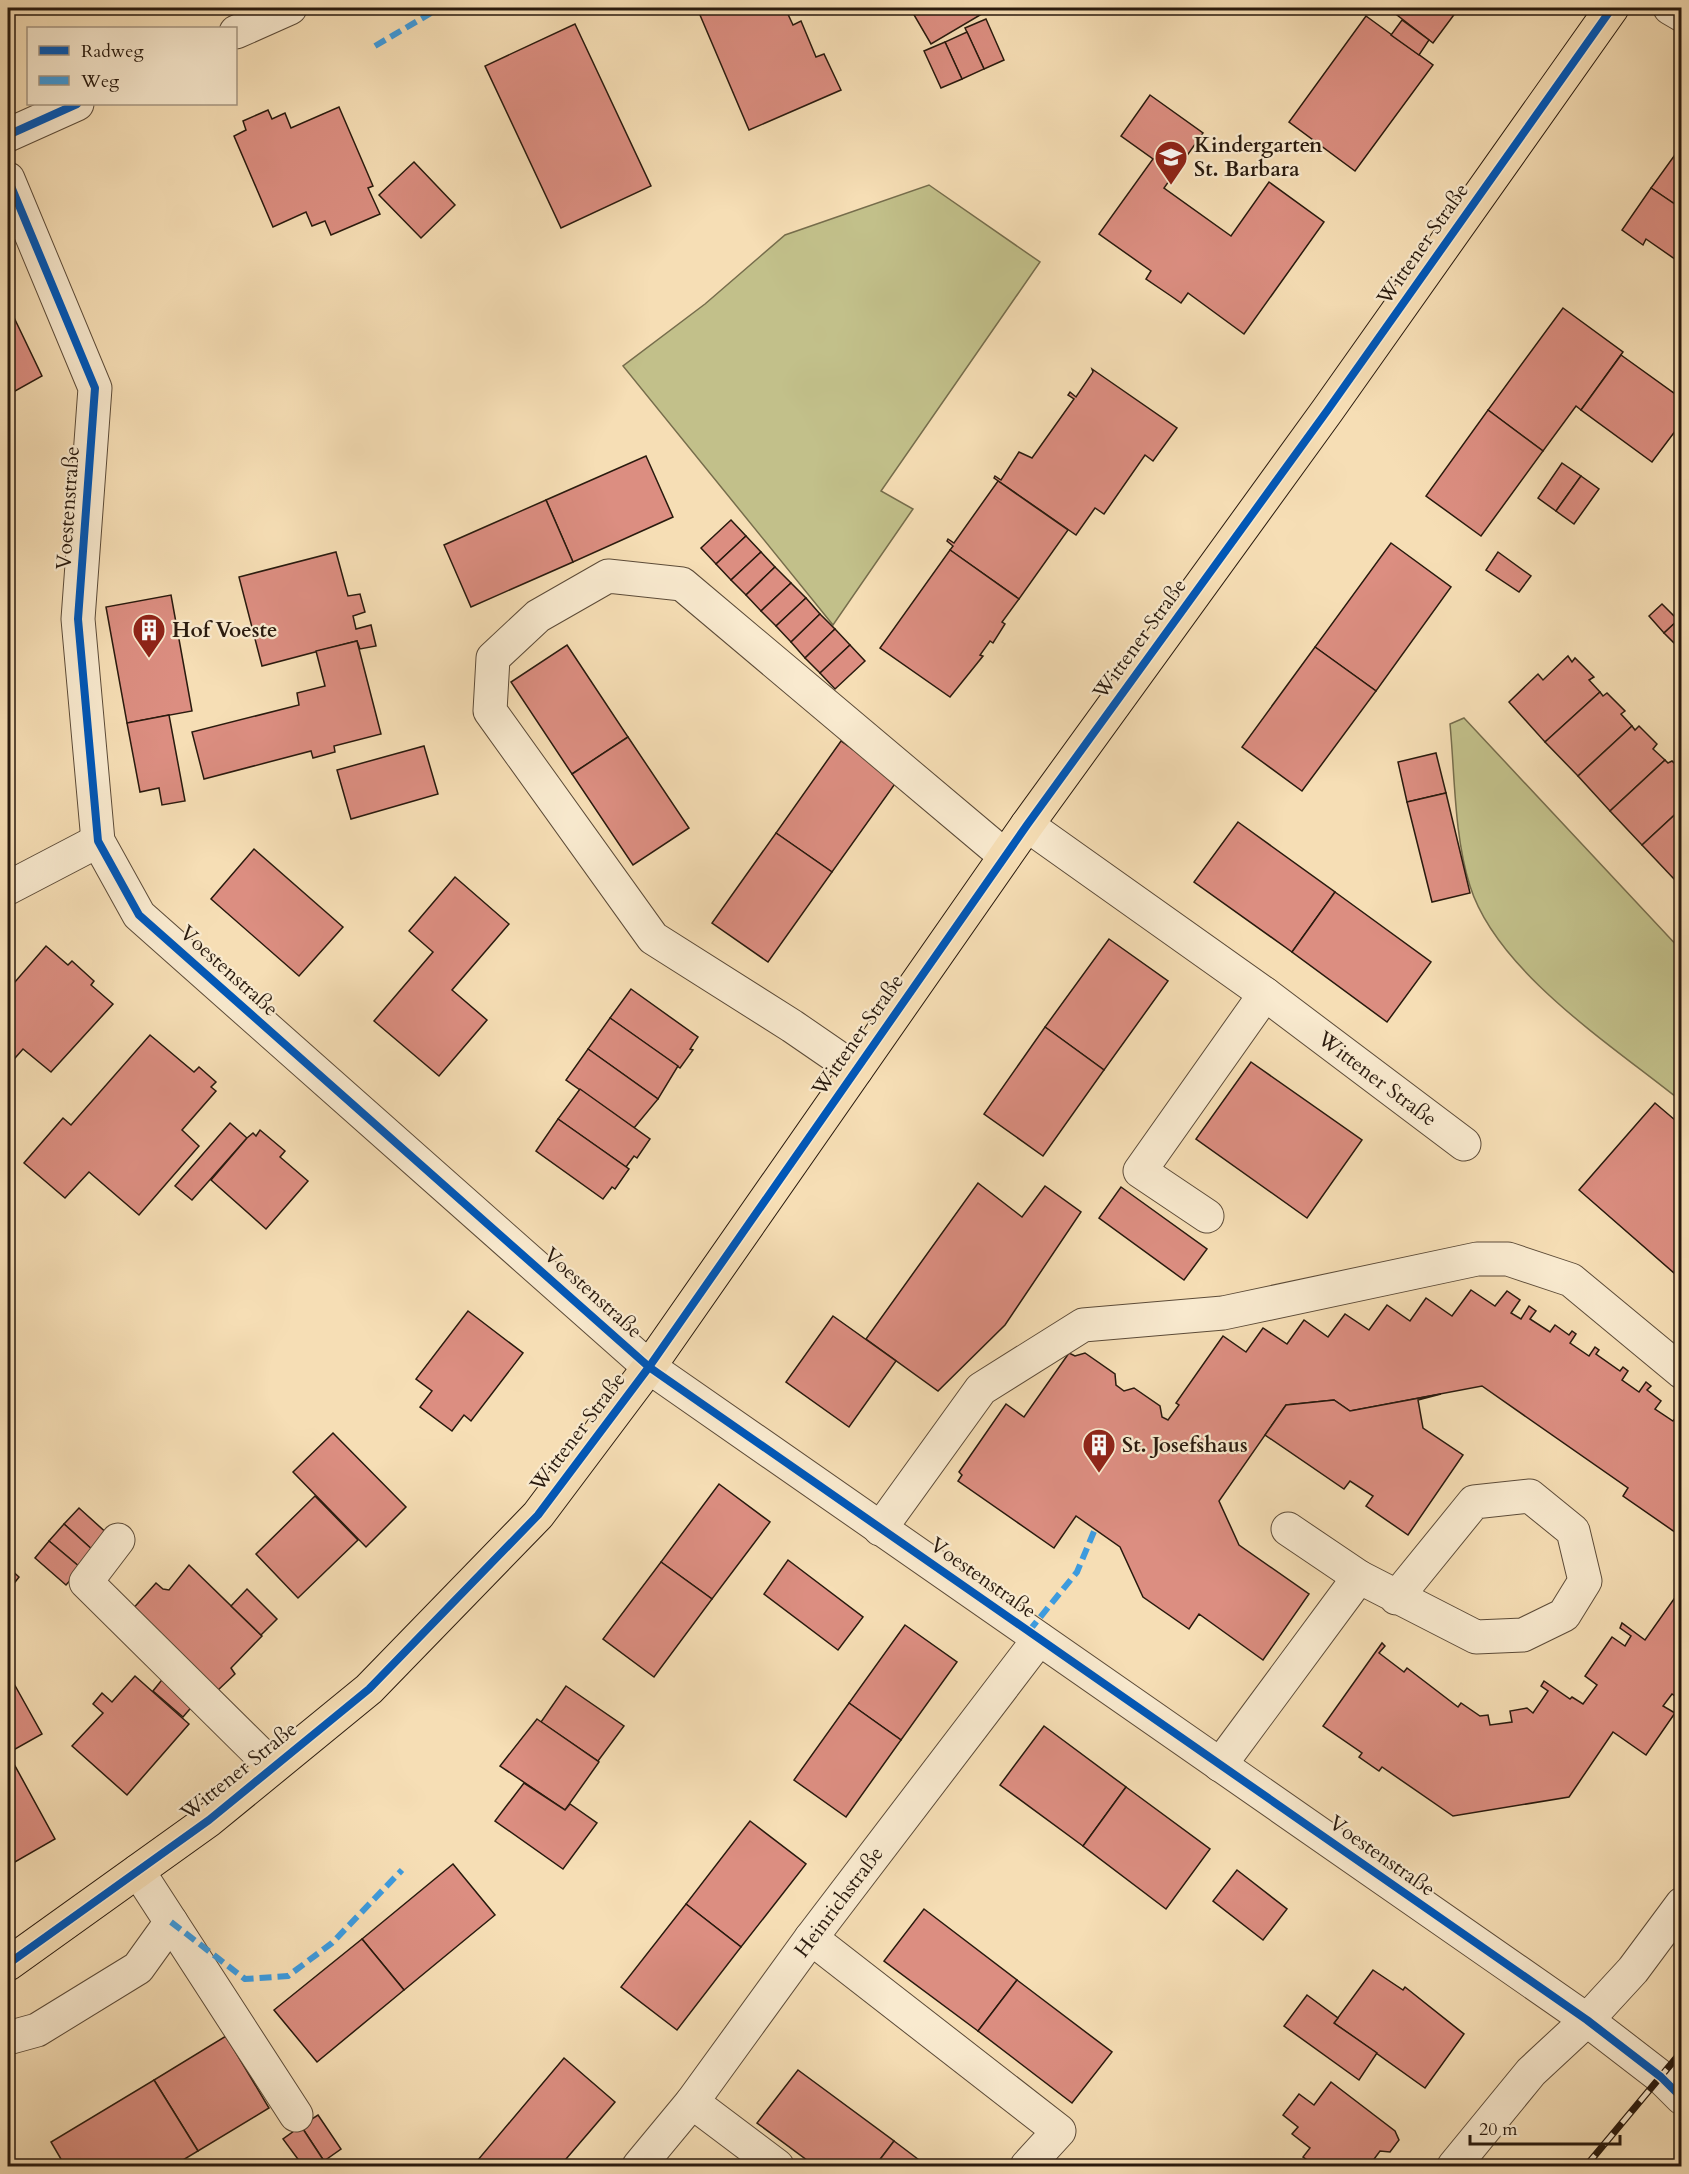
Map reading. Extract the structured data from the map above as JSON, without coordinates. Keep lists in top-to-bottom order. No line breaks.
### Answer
{"streets":{"main road":["Wittener Straße"],"street":["Voestenstraße","Heinrichstraße"]},"crossings":[["Wittener Straße","Voestenstraße"],["Voestenstraße","Heinrichstraße"]],"places":{"school or university":["Kindergarten St. Barbara"],"building":["Hof Voeste","St. Josefshaus"]},"legend":["Radweg","Weg"],"scale_bar":"20 m"}
